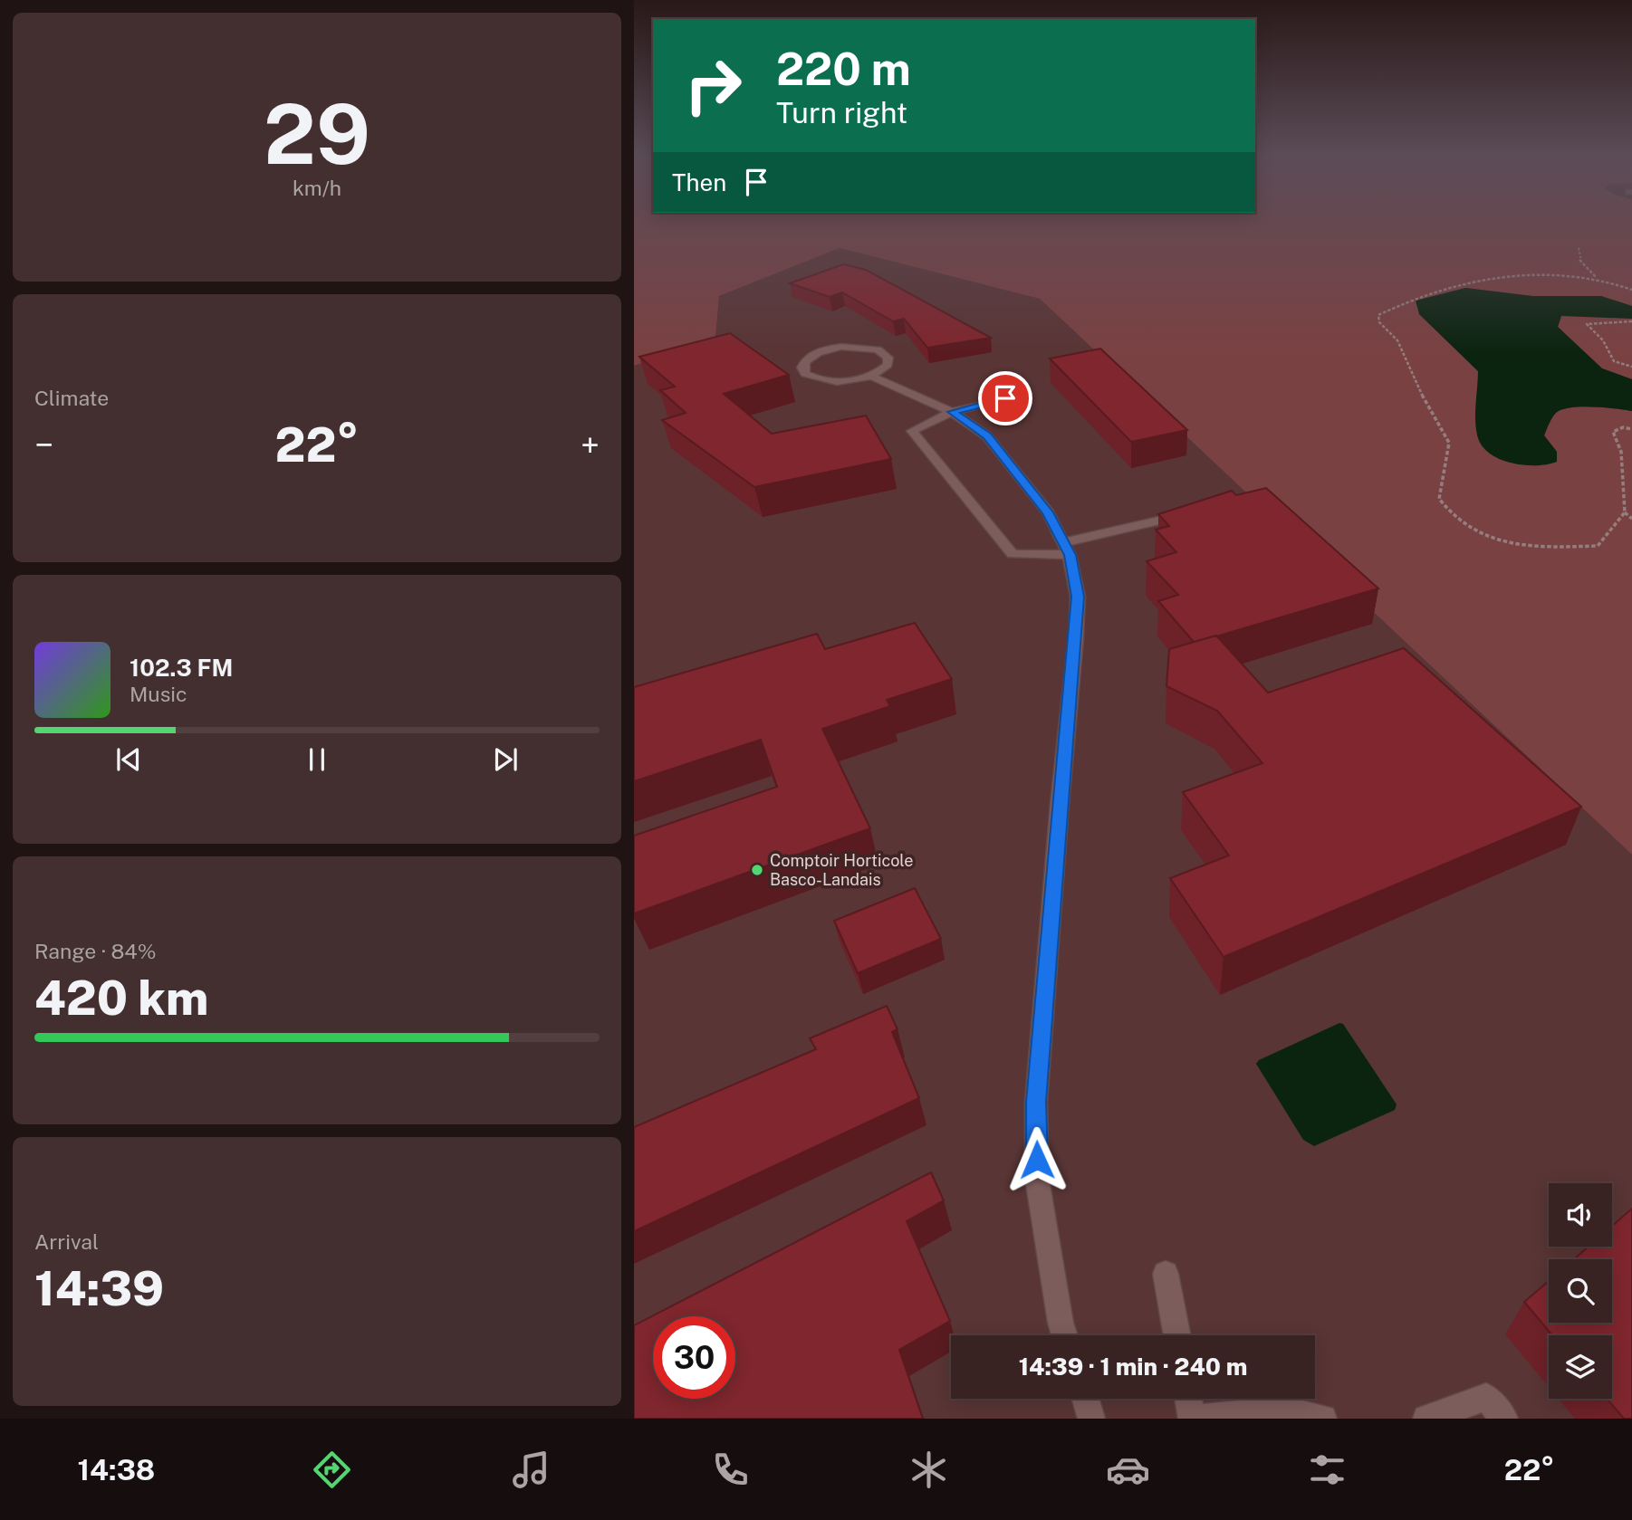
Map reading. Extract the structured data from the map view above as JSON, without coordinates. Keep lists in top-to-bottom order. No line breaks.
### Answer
{"places":["Comptoir Horticole Basco-Landais"],"page":{"tile":[["29","km/h"],"Climate",["Range · 84%","420 km"],["Arrival","14:39"]],"turn":["220 m","Turn right"],"then":"Then","heat":["−","22°","+"],"song":["102.3 FM","Music"],"limit":"30","trip":"14:39 · 1 min · 240 m","tabs":["14:38","22°"]}}
